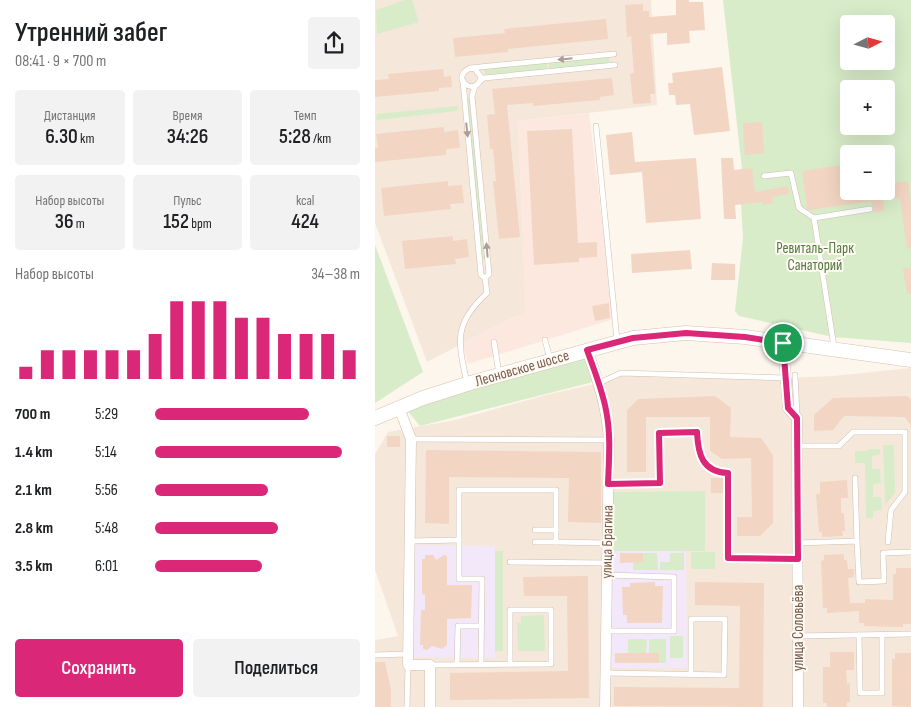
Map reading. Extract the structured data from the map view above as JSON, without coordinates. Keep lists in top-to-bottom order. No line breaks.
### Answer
{"streets":{"main road":["Леоновское шоссе"],"street":["улица Брагина","улица Соловьёва"]},"crossings":[["Леоновское шоссе","улица Брагина"],["Леоновское шоссе","улица Соловьёва"]],"parks":["Ревиталь-Парк Санаторий"],"north":"right","page":{"heading":["Утренний забег","08:41 · 9 × 700 m"],"map_buttons":["+","−"],"stats":[["Дистанция","6.30 km"],["Время","34:26"],["Темп","5:28 /km"],["Набор высоты","36 m"],["Пульс","152 bpm"],["kcal","424"]],"chart":["Набор высоты","34–38 m"],"list":[{"name":"700 m","note":"5:29"},{"name":"1.4 km","note":"5:14"},{"name":"2.1 km","note":"5:56"},{"name":"2.8 km","note":"5:48"},{"name":"3.5 km","note":"6:01"}],"buttons":["Сохранить","Поделиться"]}}
